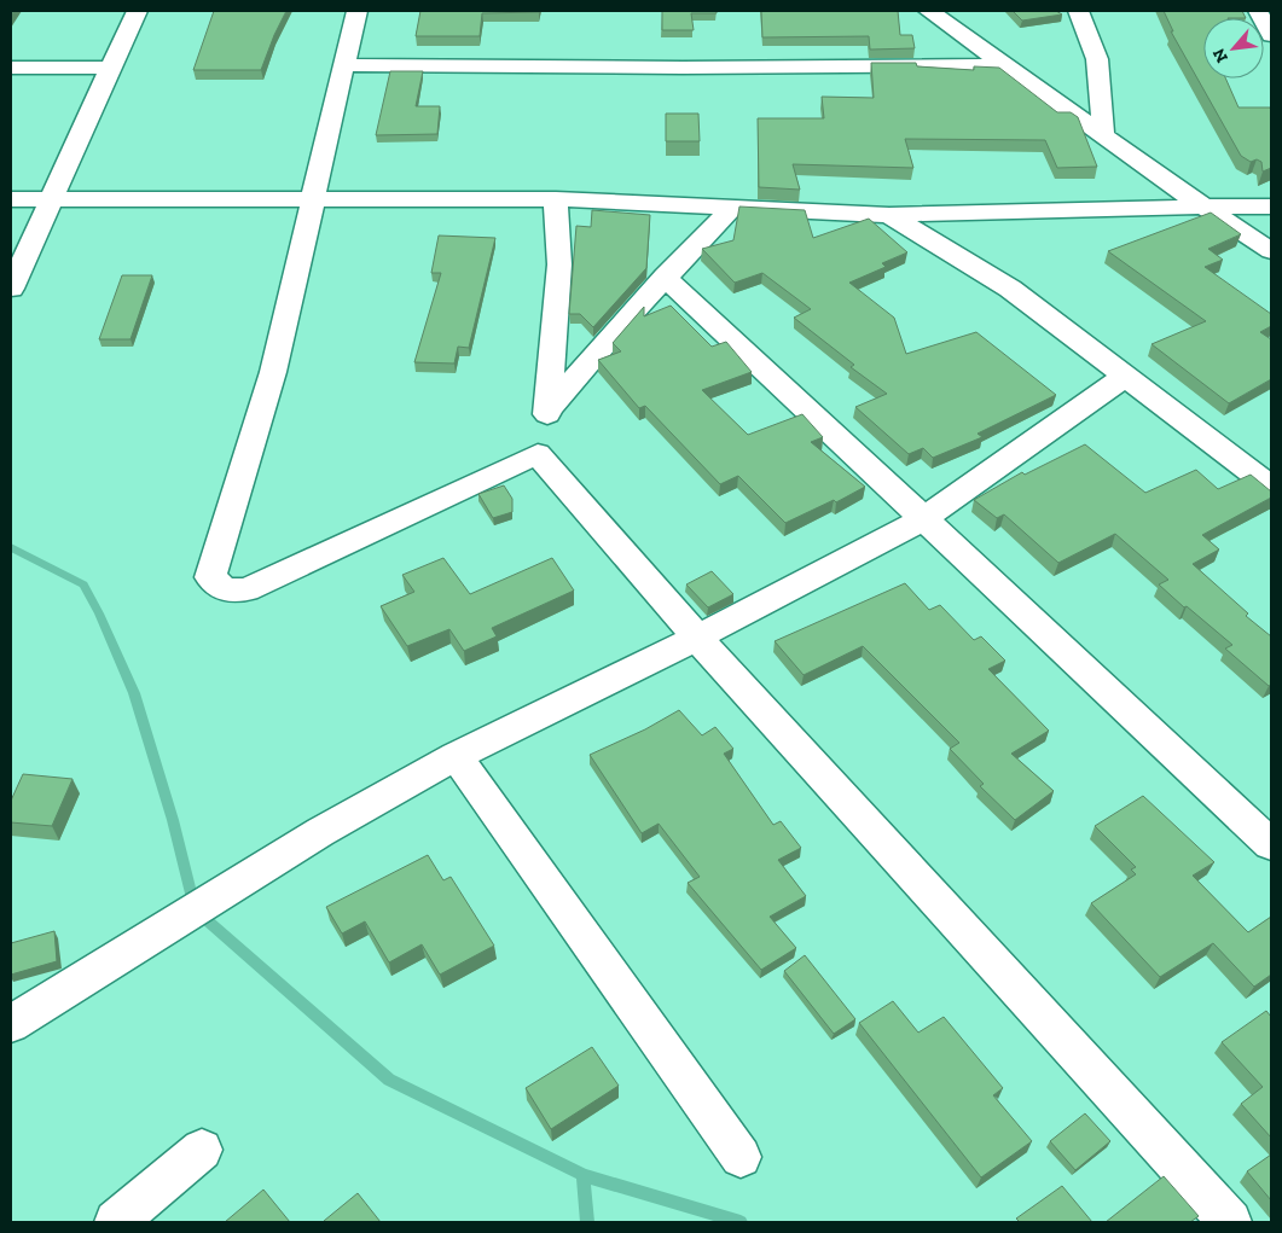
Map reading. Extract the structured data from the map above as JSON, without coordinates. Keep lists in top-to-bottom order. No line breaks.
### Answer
{"north":"bottom left"}
